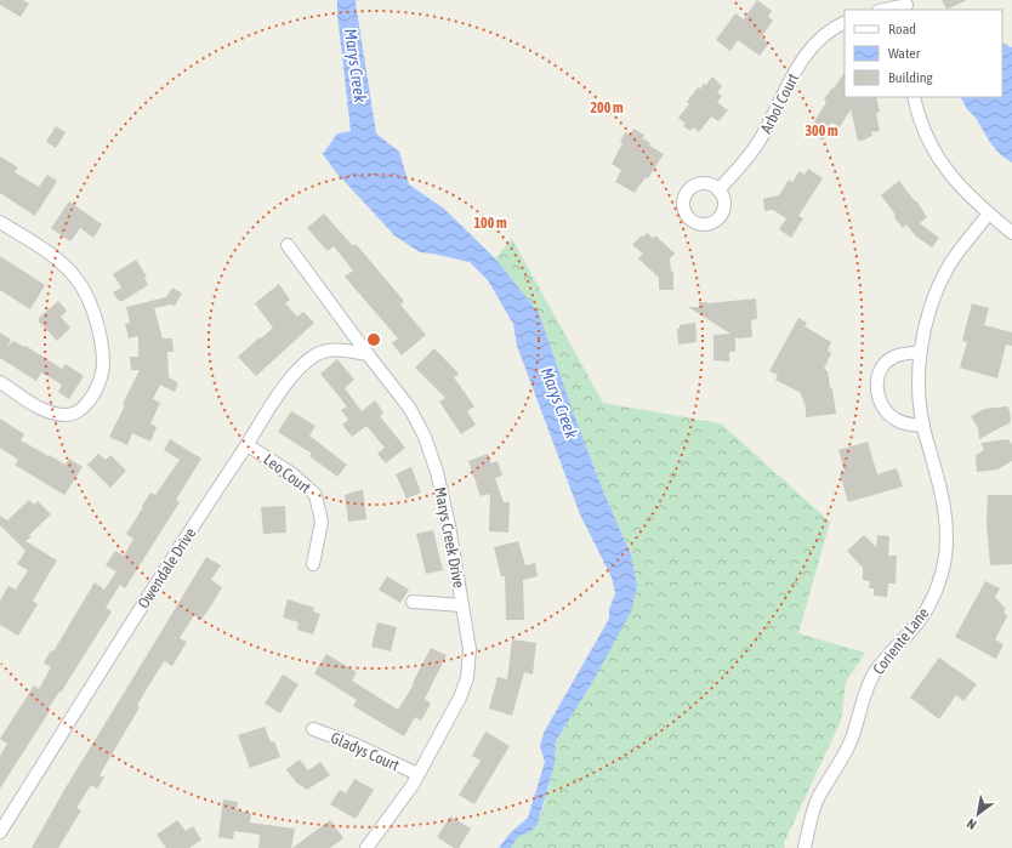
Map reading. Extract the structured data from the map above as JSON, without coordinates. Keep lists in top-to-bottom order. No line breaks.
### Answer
{"streets":{"street":["Arbol Court","Leo Court","Marys Creek Drive","Owendale Drive","Coriente Lane","Gladys Court"]},"crossings":[["Leo Court","Owendale Drive"],["Marys Creek Drive","Owendale Drive"],["Marys Creek Drive","Gladys Court"]],"water":["Marys Creek"],"legend":["Road","Water","Building"],"north":"bottom left","rings":["200 m","300 m","100 m"]}
